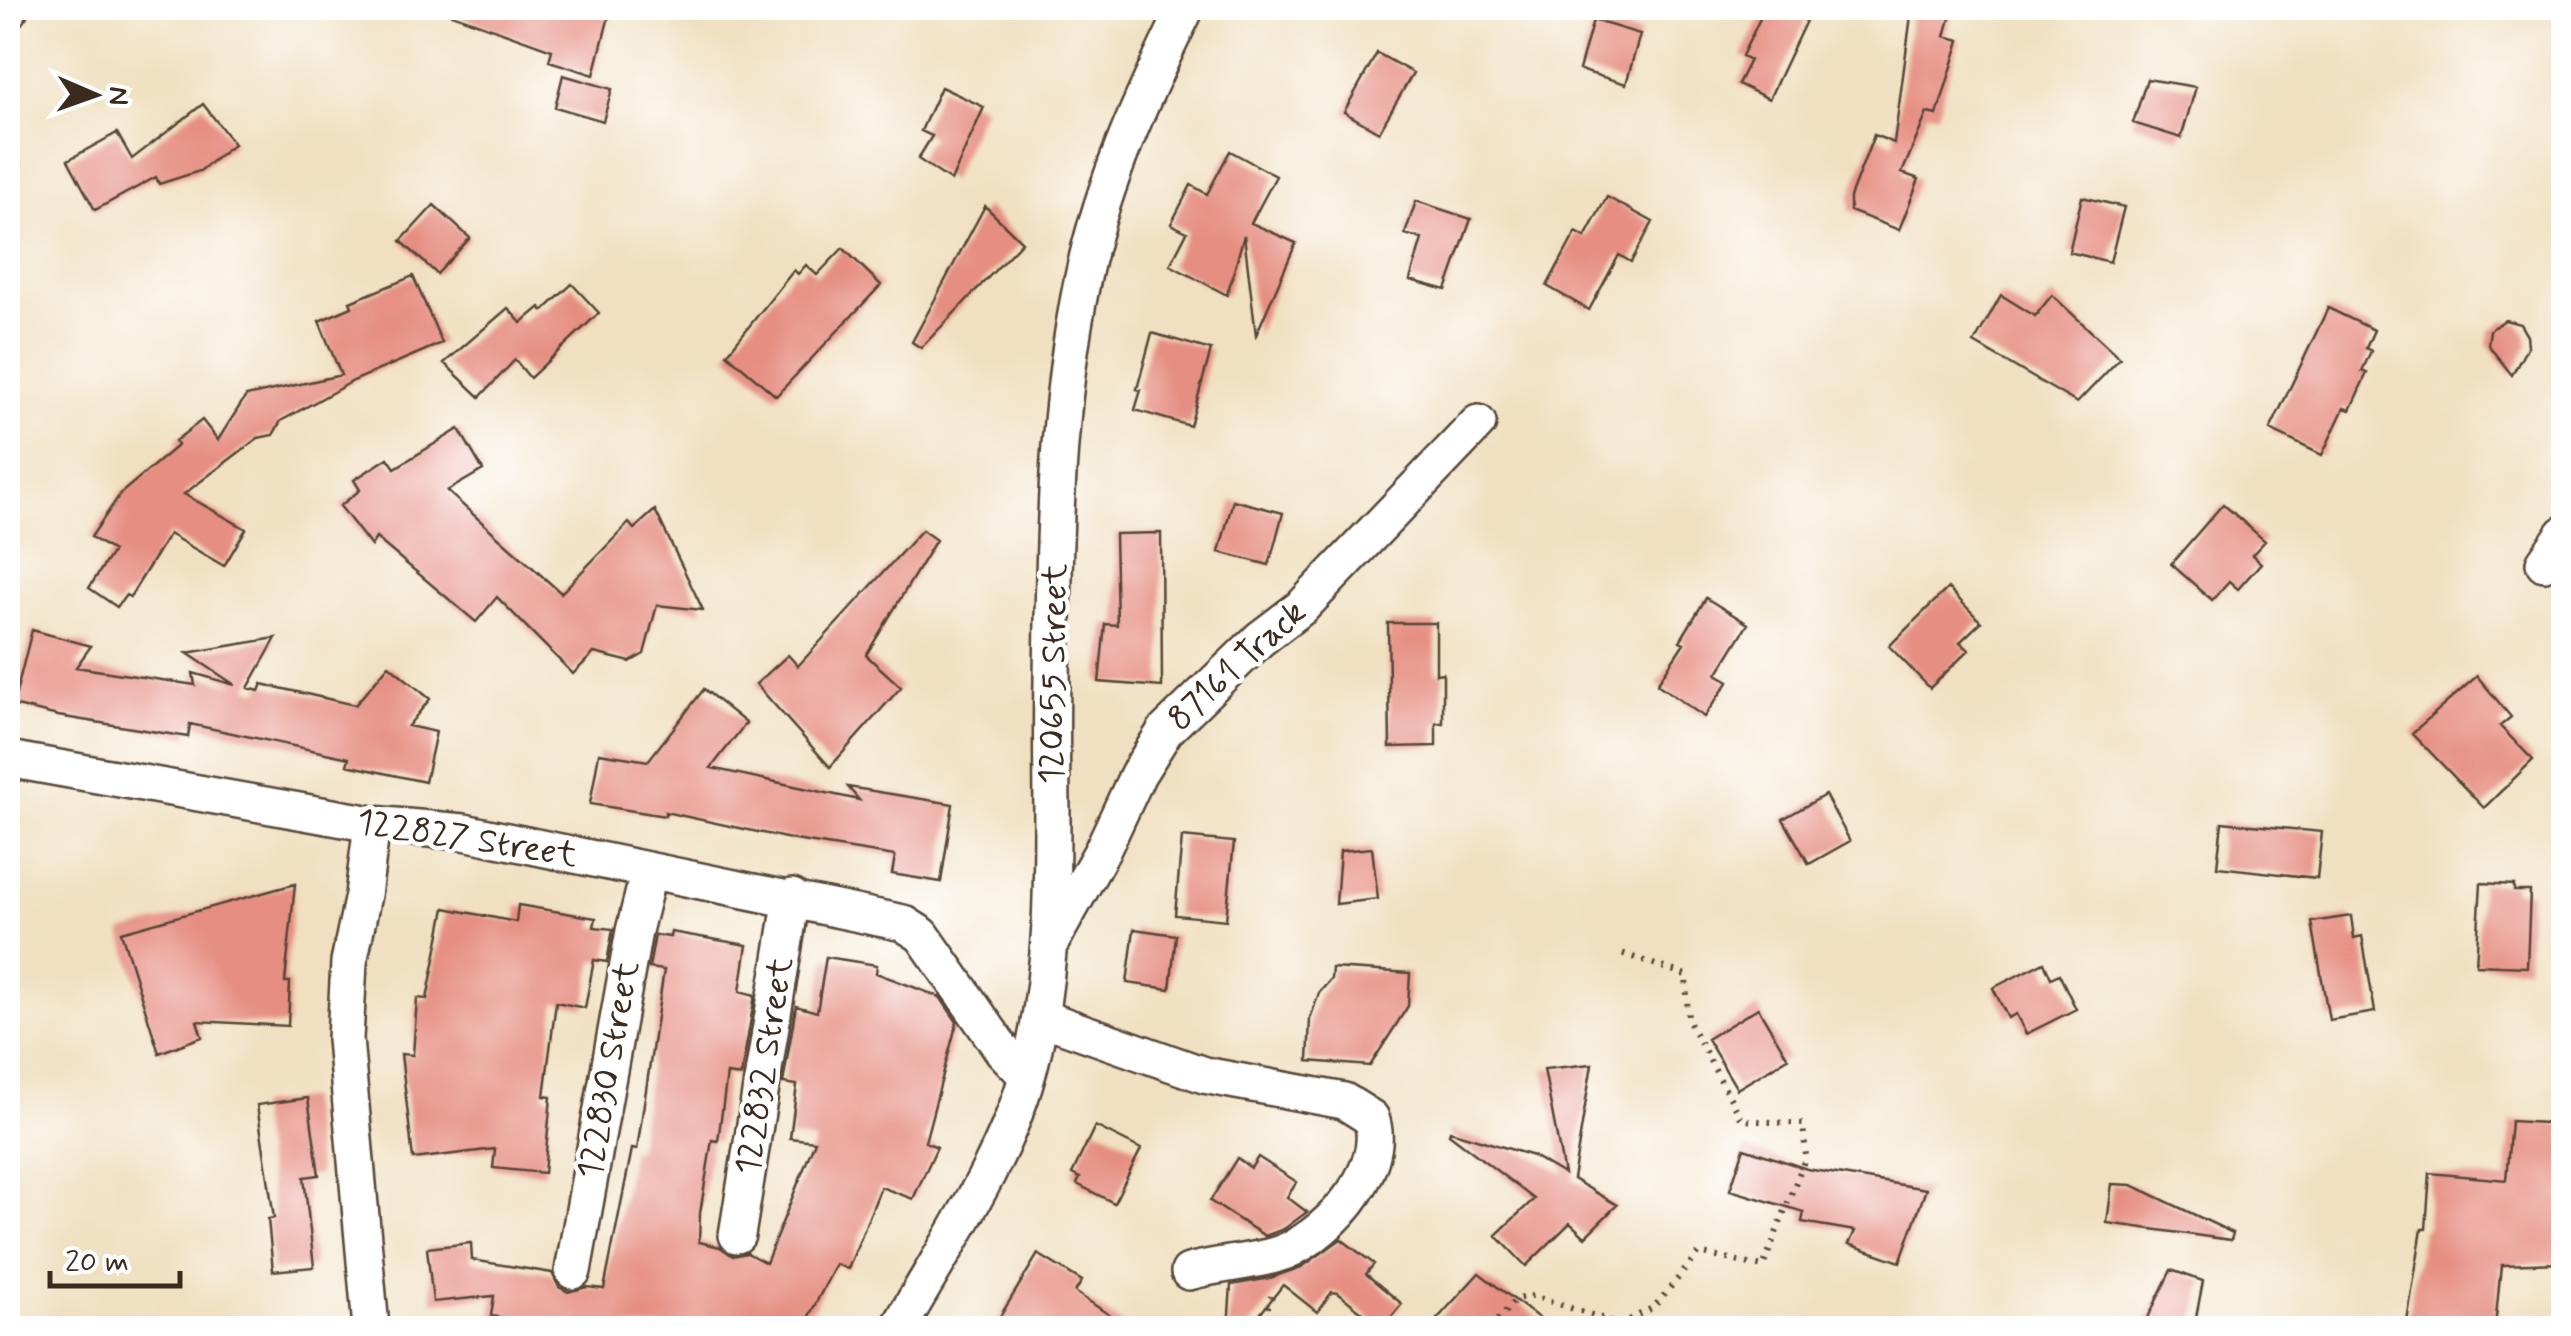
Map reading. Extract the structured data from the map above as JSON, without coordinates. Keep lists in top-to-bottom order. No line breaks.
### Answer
{"streets":{"street":["87161 Track","120655 Street","122827 Street","122832 Street","122830 Street"]},"crossings":[["87161 Track","120655 Street"],["120655 Street","122827 Street"],["122827 Street","122832 Street"],["122827 Street","122830 Street"]],"scale_bar":"20 m","north":"right"}
